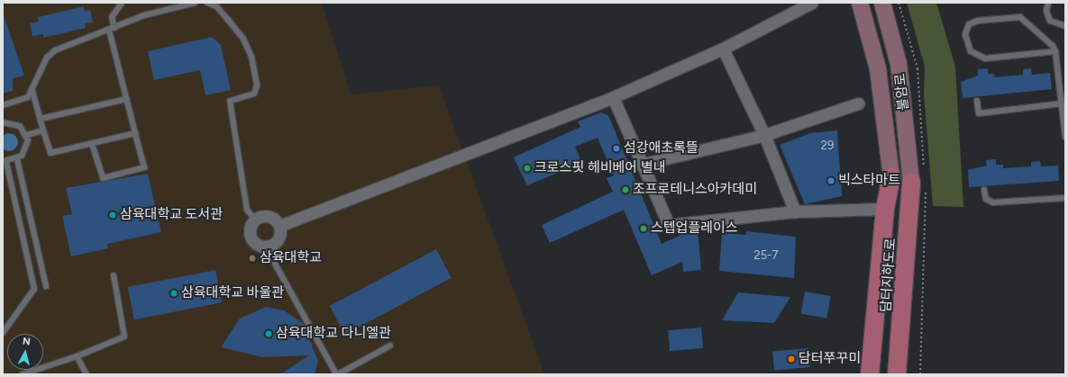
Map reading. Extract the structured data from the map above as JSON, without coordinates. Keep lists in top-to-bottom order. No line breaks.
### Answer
{"streets":{"main road":["담터지하도로"],"street":["불암로"]},"crossings":[["불암로","담터지하도로"]],"places":["섬강애초록뜰","크로스핏 헤비베어 별내","빅스타마트","조프로테니스아카데미","삼육대학교 도서관","스텝업플레이스","삼육대학교","삼육대학교 바울관","삼육대학교 다니엘관","담터쭈꾸미"],"house_numbers":["29","25-7"],"north":"top"}
